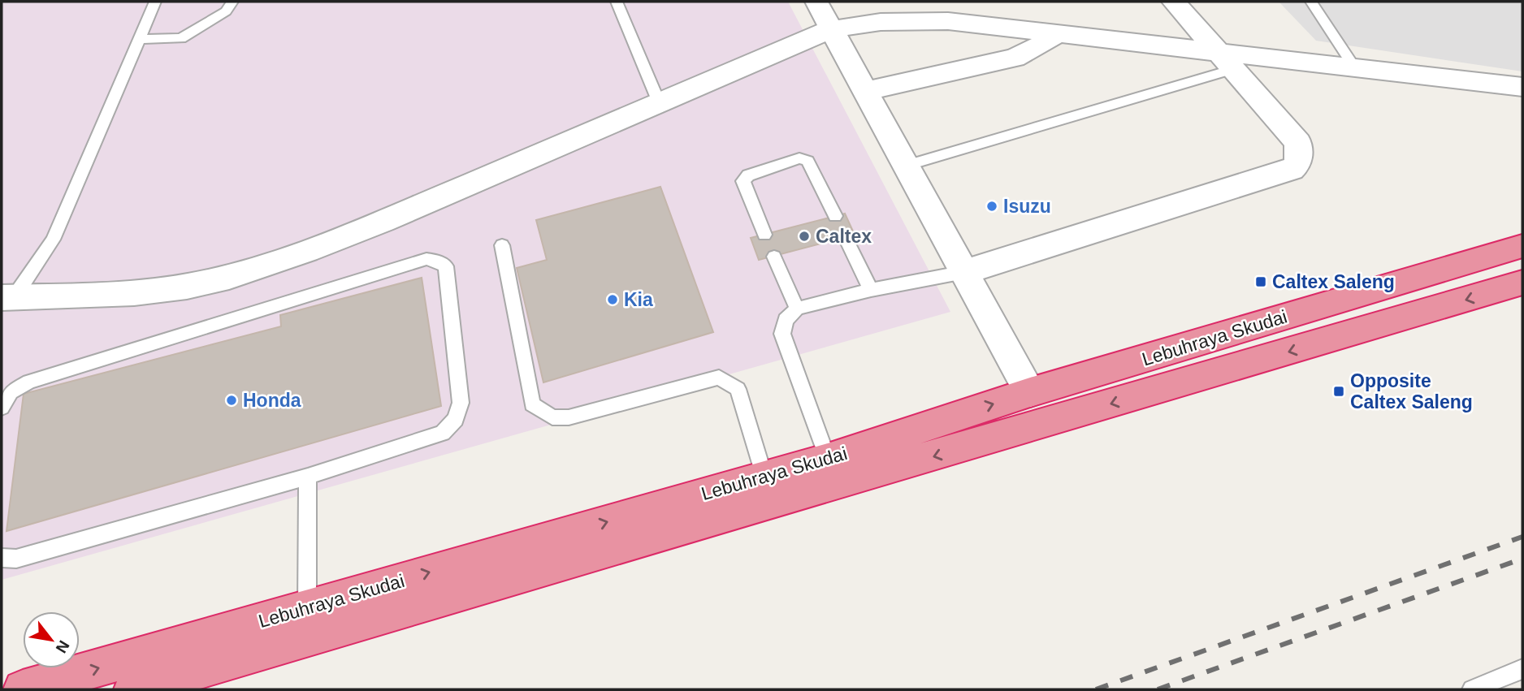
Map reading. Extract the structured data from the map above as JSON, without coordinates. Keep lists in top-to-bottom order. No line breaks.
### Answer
{"streets":{"highway":["Lebuhraya Skudai"]},"places":{"other":["Isuzu","Caltex","Kia","Honda"],"transit":["Caltex Saleng","Opposite Caltex Saleng"]},"north":"bottom right"}
